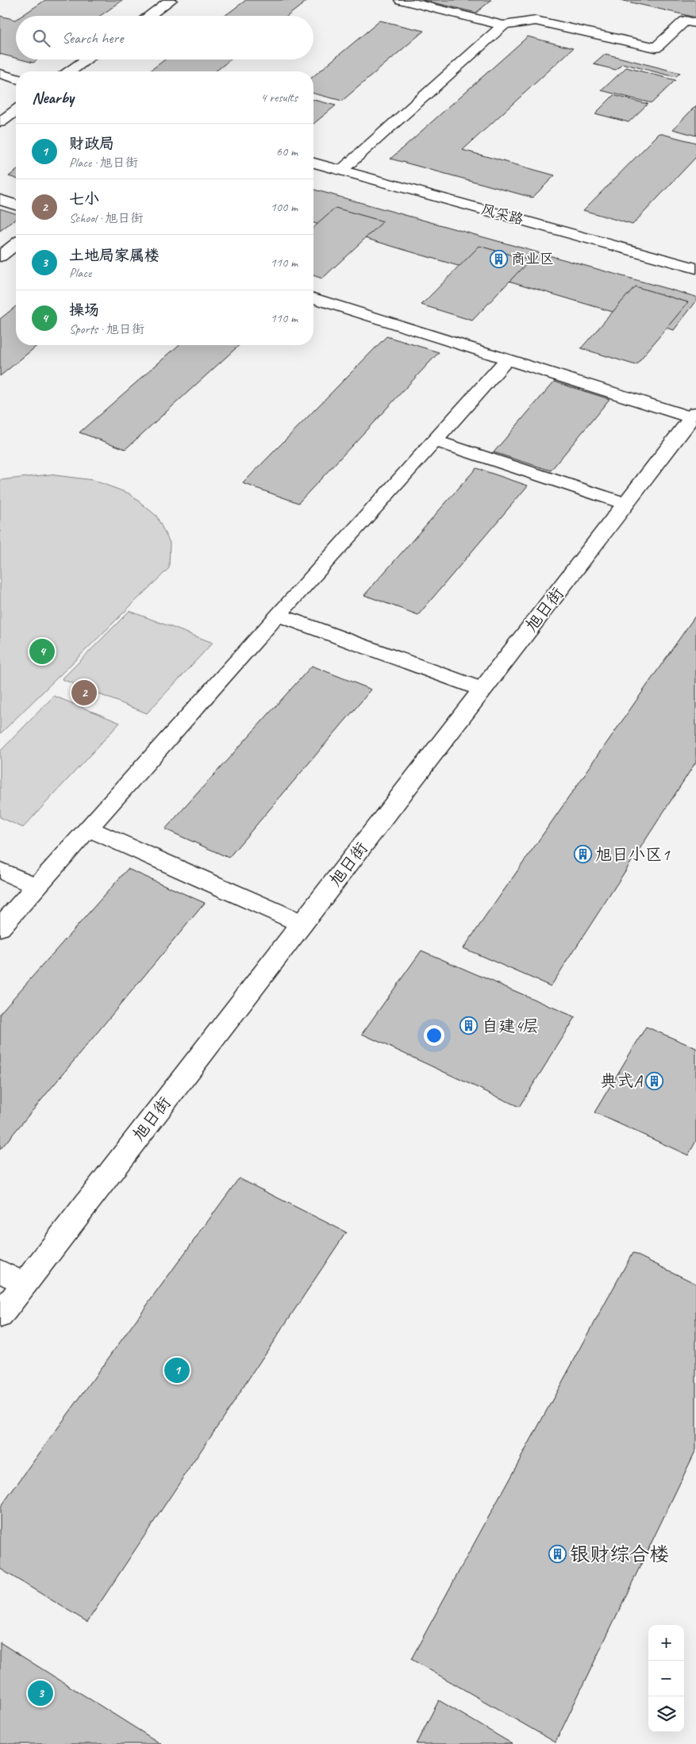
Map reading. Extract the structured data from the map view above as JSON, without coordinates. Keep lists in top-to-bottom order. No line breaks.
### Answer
{"streets":{"street":["风采路","旭日街"]},"places":{"building":["商业区","旭日小区1","自建4层","典式A","银财综合楼"]},"page":{"search":"Search here","heading":["Nearby","4 results"],"list":[{"mark":"1","name":"财政局","note":"Place · 旭日街","value":"60 m"},{"mark":"2","name":"七小","note":"School · 旭日街","value":"100 m"},{"mark":"3","name":"土地局家属楼","note":"Place","value":"110 m"},{"mark":"4","name":"操场","note":"Sports · 旭日街","value":"110 m"}],"pins":["4","2","1","3"],"map_buttons":["+","−"]}}
